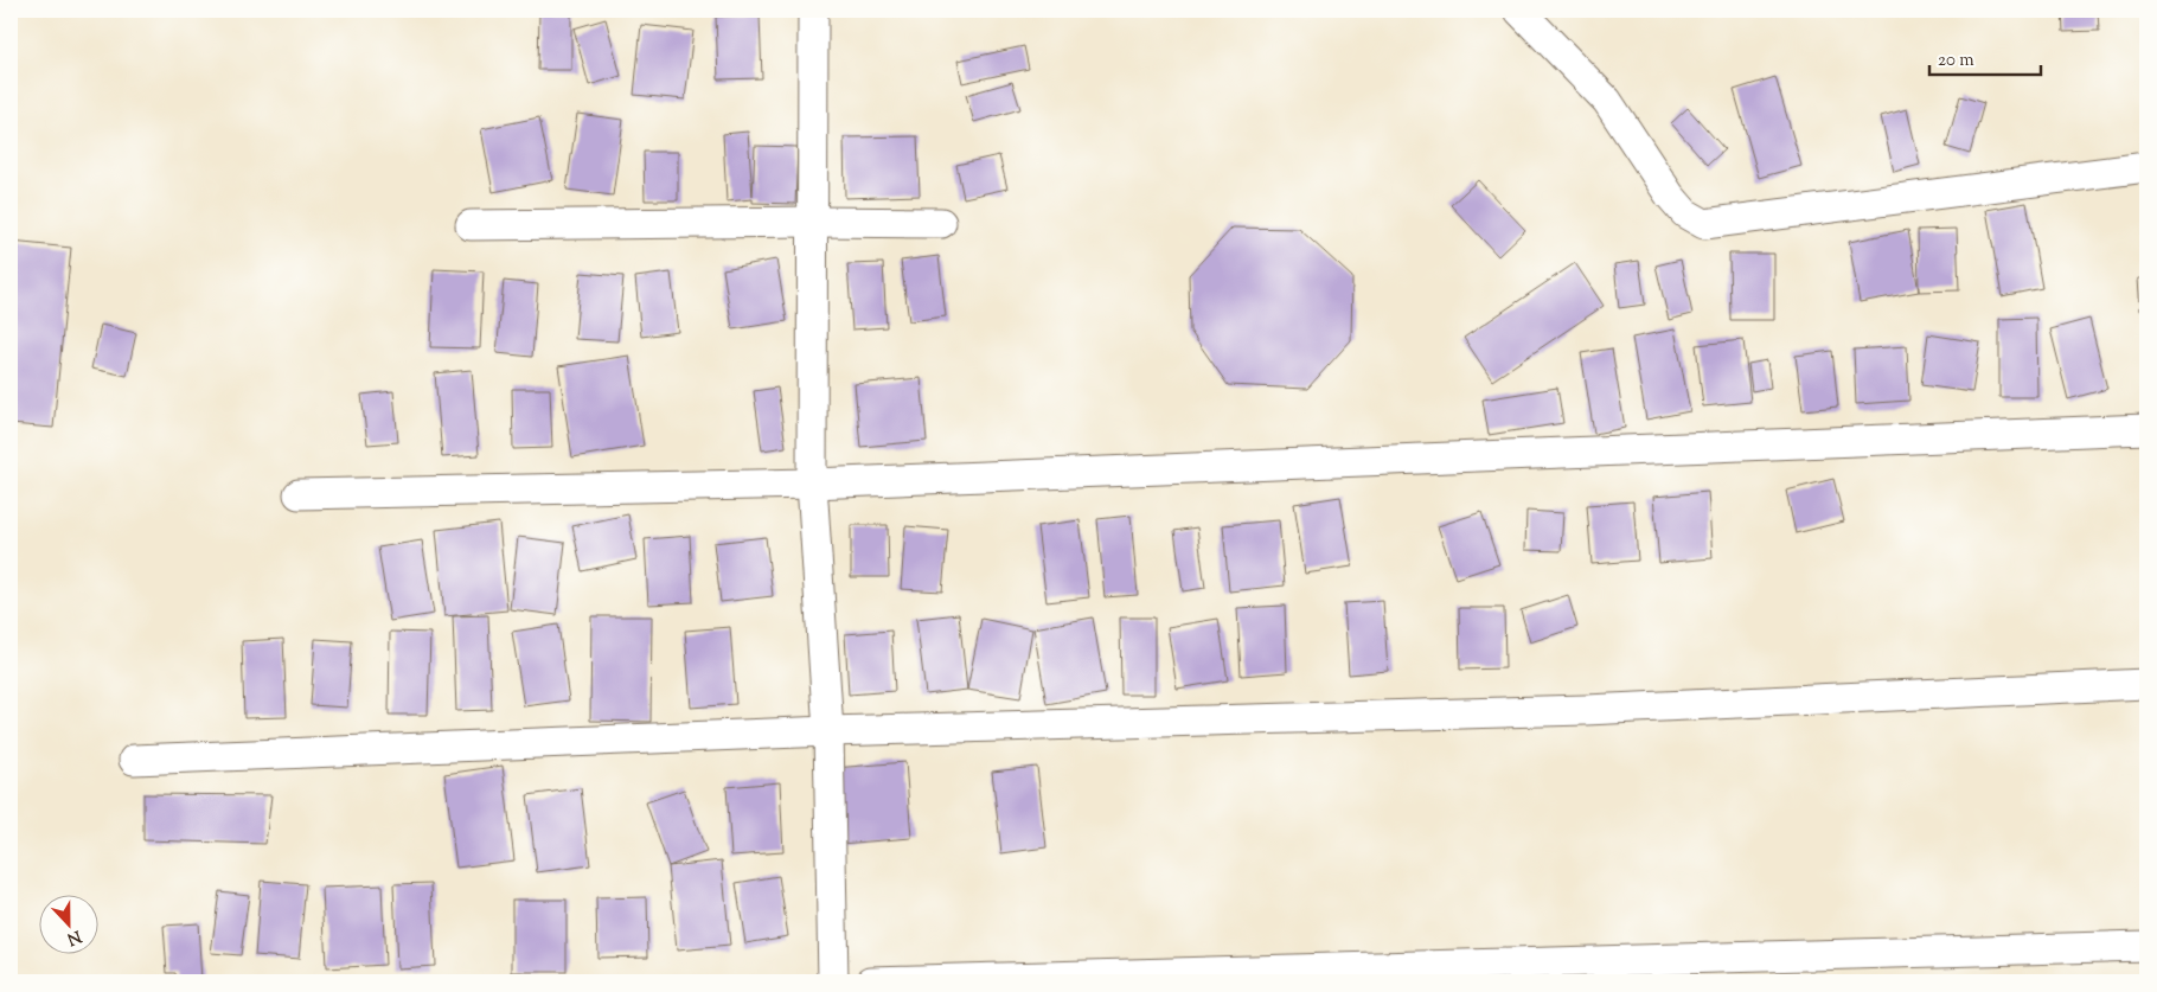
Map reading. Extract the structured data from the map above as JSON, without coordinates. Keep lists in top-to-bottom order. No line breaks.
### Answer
{"scale_bar":"20 m","north":"bottom"}
